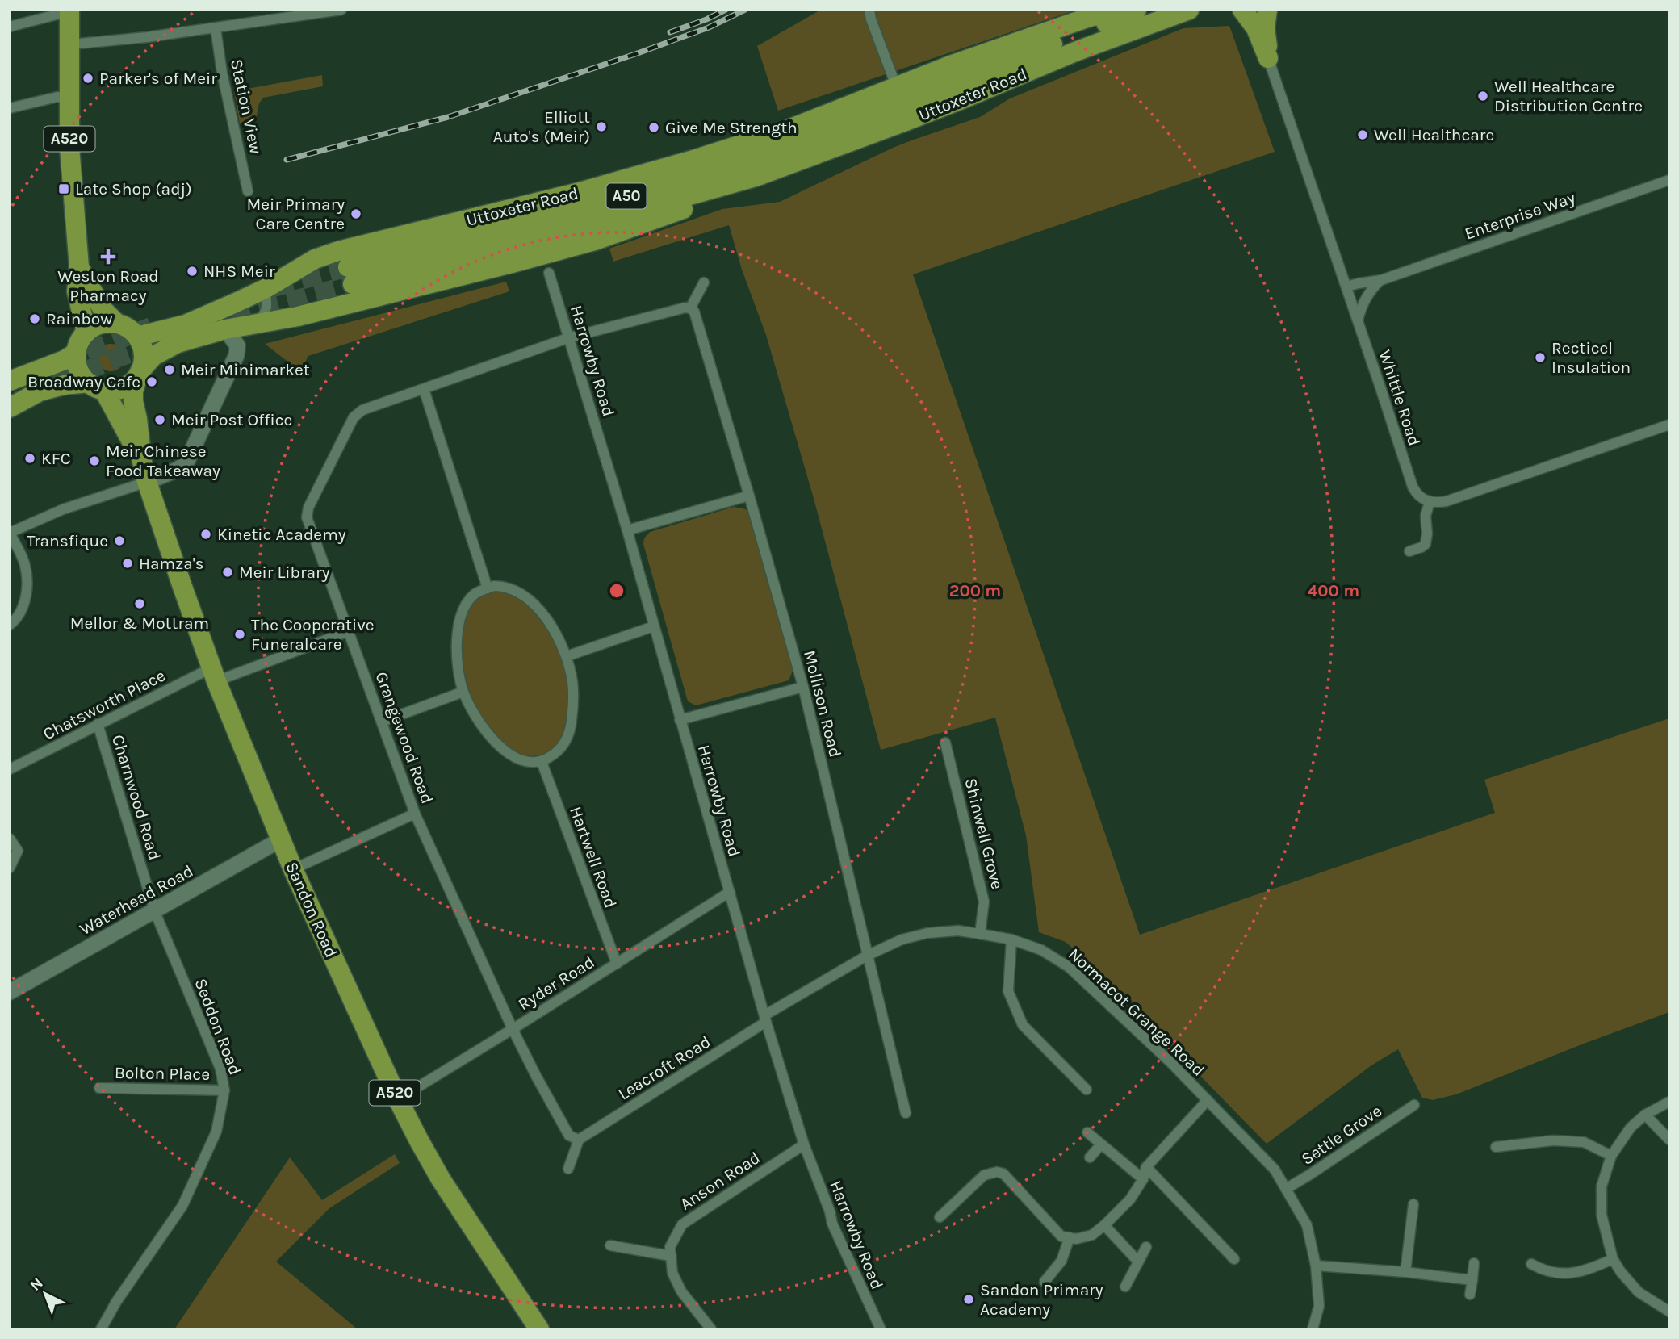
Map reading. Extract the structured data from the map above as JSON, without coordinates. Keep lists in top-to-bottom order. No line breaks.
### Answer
{"streets":{"highway":["Uttoxeter Road","A520","A50","Sandon Road"],"street":["Station View","Enterprise Way","Harrowby Road","Whittle Road","Mollison Road","Chatsworth Place","Grangewood Road","Charnwood Road","Shinwell Grove","Hartwell Road","Waterhead Road","Ryder Road","Normacot Grange Road","Seddon Road","Leacroft Road","Bolton Place","Settle Grove","Anson Road"]},"crossings":[["Uttoxeter Road","A520"],["Uttoxeter Road","A50"],["Uttoxeter Road","Sandon Road"],["A520","Sandon Road"],["Enterprise Way","Whittle Road"],["Harrowby Road","Grangewood Road"],["Harrowby Road","Ryder Road"],["Harrowby Road","Normacot Grange Road"],["Harrowby Road","Leacroft Road"],["Harrowby Road","Anson Road"],["Mollison Road","Normacot Grange Road"],["Chatsworth Place","Grangewood Road"],["Chatsworth Place","Charnwood Road"],["Chatsworth Place","Sandon Road"],["Grangewood Road","Ryder Road"],["Charnwood Road","Waterhead Road"],["Charnwood Road","Seddon Road"],["Shinwell Grove","Normacot Grange Road"],["Hartwell Road","Ryder Road"],["Waterhead Road","Sandon Road"],["Waterhead Road","Seddon Road"],["Sandon Road","Ryder Road"],["Normacot Grange Road","Leacroft Road"],["Normacot Grange Road","Settle Grove"],["Seddon Road","Bolton Place"]],"places":{"other":["Parker's of Meir","Well Healthcare Distribution Centre","Elliott Auto's (Meir)","Give Me Strength","Well Healthcare","Meir Primary Care Centre","NHS Meir","Rainbow","Recticel Insulation","Meir Minimarket","Broadway Cafe","Meir Post Office","KFC","Meir Chinese Food Takeaway","Kinetic Academy","Transfique","Hamza's","Meir Library","Mellor & Mottram","The Cooperative Funeralcare","Sandon Primary Academy"],"transit":["Late Shop (adj)"],"health":["Weston Road Pharmacy"]},"north":"top left","rings":["200 m","400 m"]}
